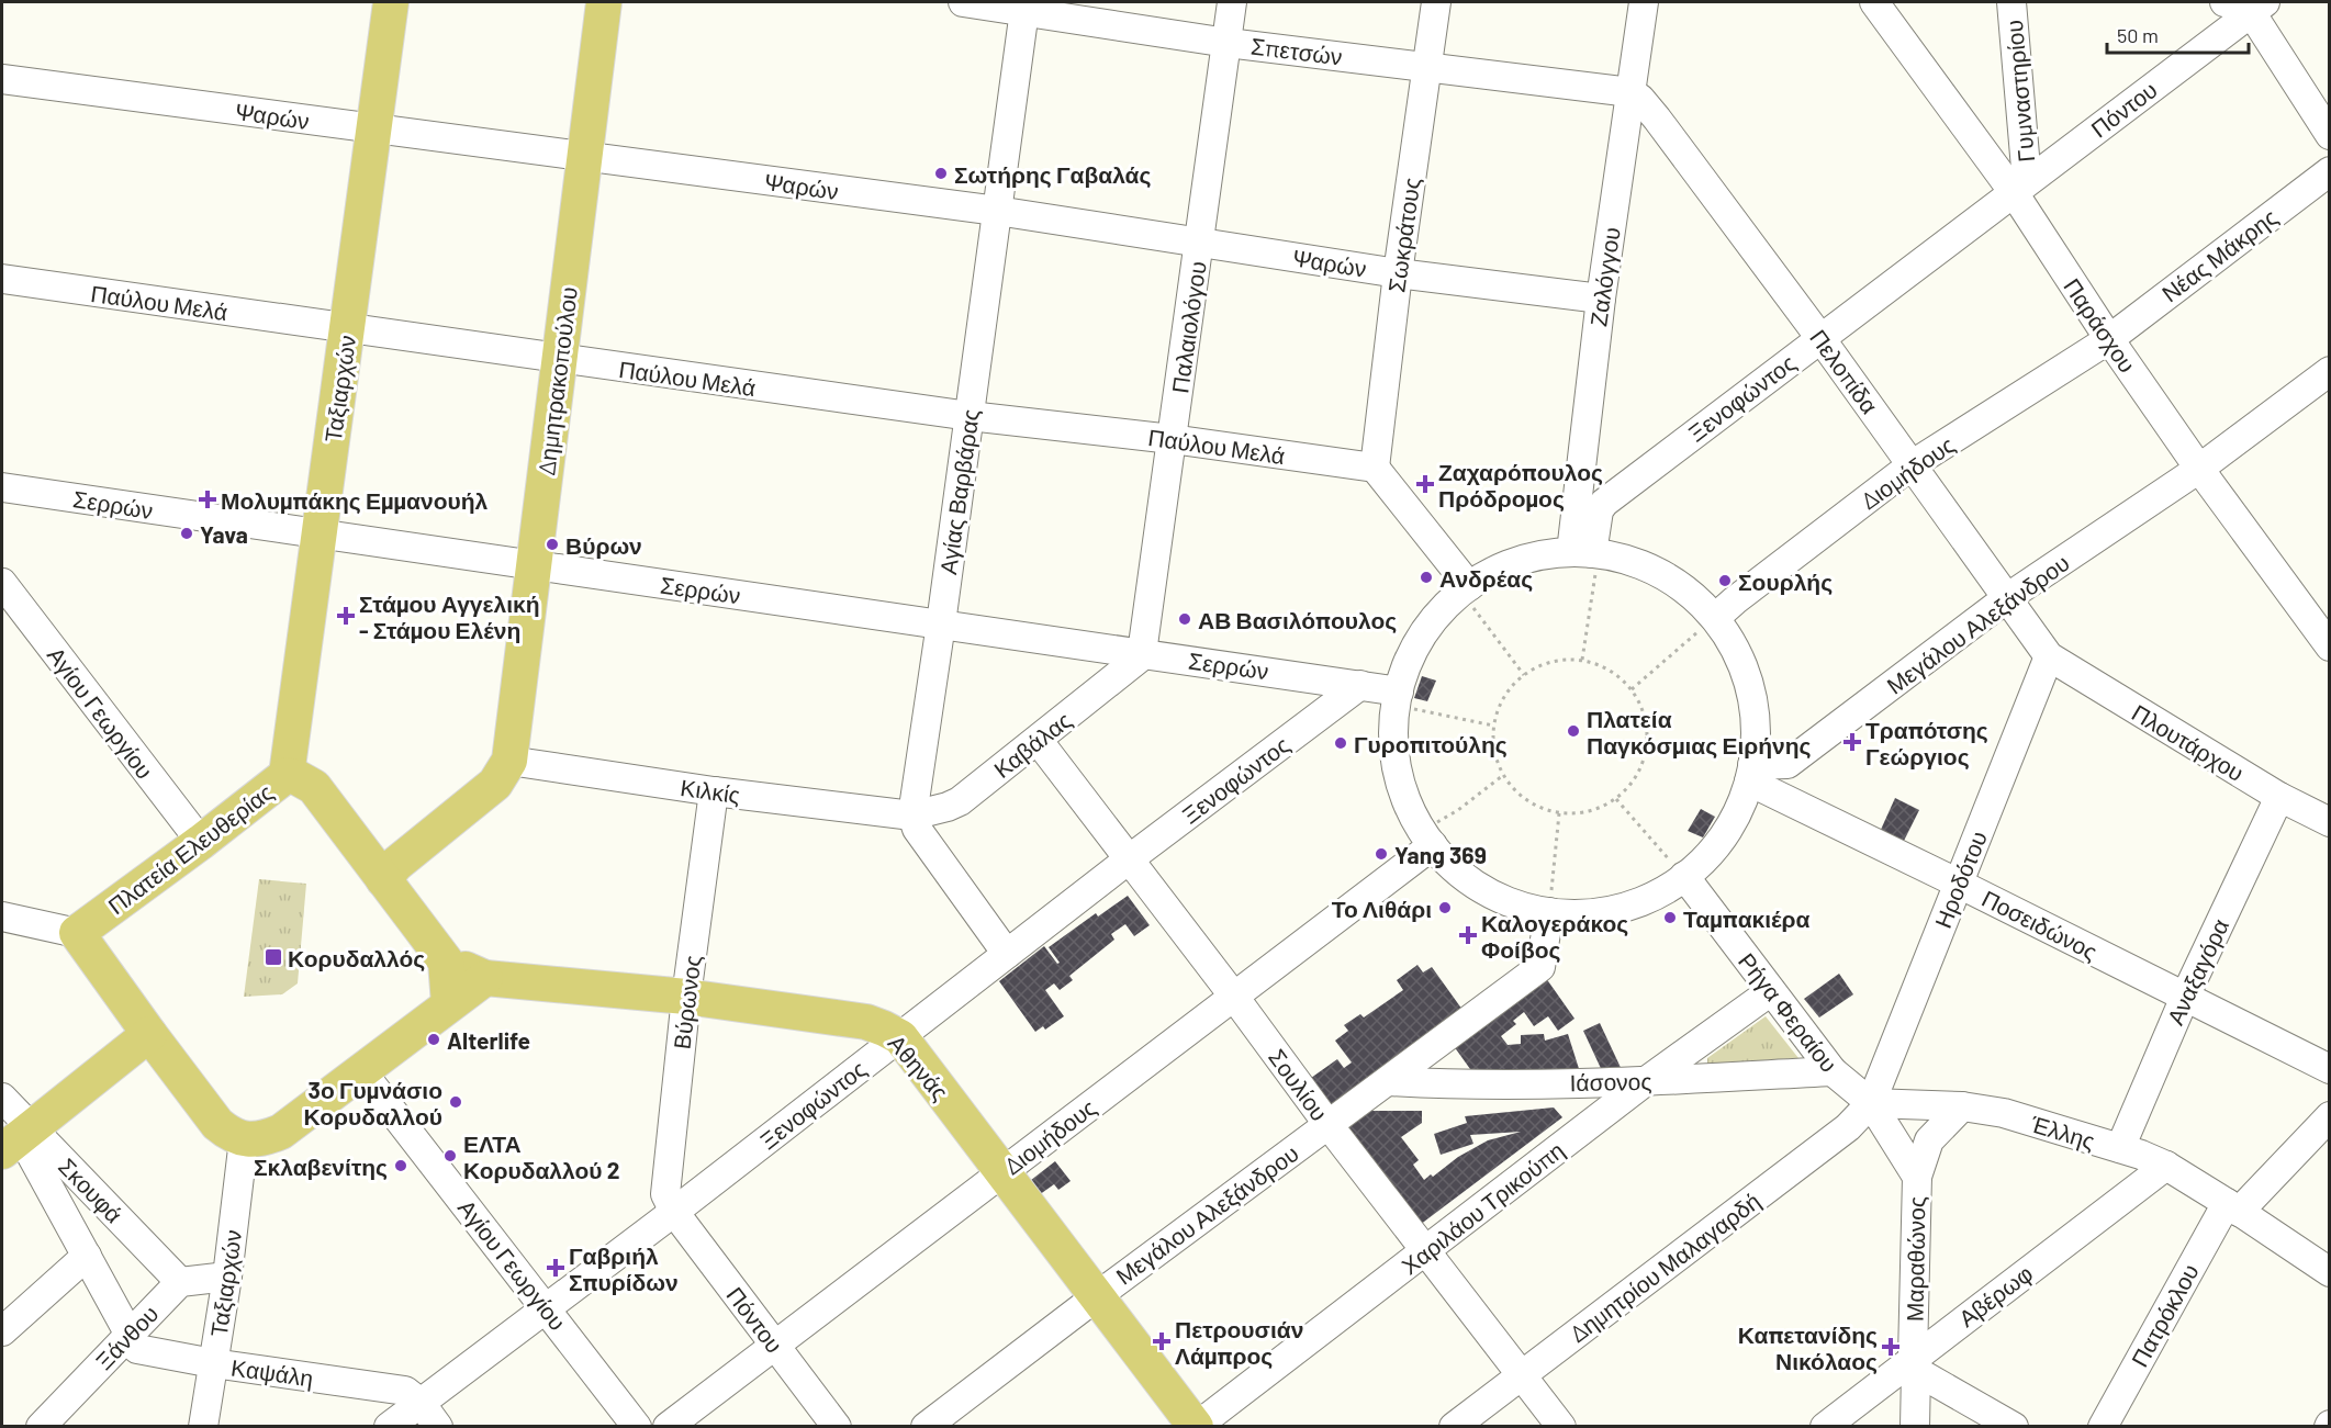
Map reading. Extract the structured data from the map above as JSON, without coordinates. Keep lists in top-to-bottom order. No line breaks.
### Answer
{"streets":{"main road":["Δημητρακοπούλου","Ταξιαρχών","Πλατεία Ελευθερίας","Αθηνάς"],"street":["Σπετσών","Γυμναστηρίου","Πόντου","Ψαρών","Σωκράτους","Νέας Μάκρης","Ζαλόγγου","Παύλου Μελά","Παράσχου","Παλαιολόγου","Πελοπίδα","Ξενοφώντος","Διομήδους","Αγίας Βαρβάρας","Σερρών","Μεγάλου Αλεξάνδρου","Αγίου Γεωργίου","Πλουτάρχου","Καβάλας","Κιλκίς","Ηροδότου","Ποσειδώνος","Αναξαγόρα","Βύρωνος","Ρήγα Φεραίου","Ιάσονος","Σουλίου","Έλλης","Σκουφά","Χαριλάου Τρικούπη","Μαραθώνος","Δημητρίου Μαλαγαρδή","Αβέρωφ","Πατρόκλου","Ξάνθου","Καψάλη"]},"crossings":[["Σπετσών","Σωκράτους"],["Σπετσών","Ζαλόγγου"],["Σπετσών","Παλαιολόγου"],["Σπετσών","Πελοπίδα"],["Σπετσών","Αγίας Βαρβάρας"],["Γυμναστηρίου","Πόντου"],["Γυμναστηρίου","Παράσχου"],["Γυμναστηρίου","Ξενοφώντος"],["Πόντου","Παράσχου"],["Πόντου","Ξενοφώντος"],["Πόντου","Διομήδους"],["Πόντου","Βύρωνος"],["Ψαρών","Σωκράτους"],["Ψαρών","Ζαλόγγου"],["Ψαρών","Παλαιολόγου"],["Ψαρών","Δημητρακοπούλου"],["Ψαρών","Ταξιαρχών"],["Ψαρών","Αγίας Βαρβάρας"],["Σωκράτους","Παύλου Μελά"],["Νέας Μάκρης","Παράσχου"],["Νέας Μάκρης","Διομήδους"],["Ζαλόγγου","Πελοπίδα"],["Ζαλόγγου","Ξενοφώντος"],["Παύλου Μελά","Παλαιολόγου"],["Παύλου Μελά","Δημητρακοπούλου"],["Παύλου Μελά","Ταξιαρχών"],["Παύλου Μελά","Αγίας Βαρβάρας"],["Παράσχου","Ξενοφώντος"],["Παράσχου","Διομήδους"],["Παράσχου","Μεγάλου Αλεξάνδρου"],["Παλαιολόγου","Σερρών"],["Παλαιολόγου","Καβάλας"],["Πελοπίδα","Ξενοφώντος"],["Πελοπίδα","Διομήδους"],["Πελοπίδα","Μεγάλου Αλεξάνδρου"],["Πελοπίδα","Πλουτάρχου"],["Πελοπίδα","Ηροδότου"],["Δημητρακοπούλου","Σερρών"],["Δημητρακοπούλου","Κιλκίς"],["Ταξιαρχών","Σερρών"],["Ταξιαρχών","Πλατεία Ελευθερίας"],["Ταξιαρχών","Καψάλη"],["Ξενοφώντος","Σερρών"],["Ξενοφώντος","Αγίου Γεωργίου"],["Ξενοφώντος","Βύρωνος"],["Ξενοφώντος","Αθηνάς"],["Ξενοφώντος","Σουλίου"],["Ξενοφώντος","Καψάλη"],["Διομήδους","Αθηνάς"],["Διομήδους","Σουλίου"],["Αγίας Βαρβάρας","Σερρών"],["Αγίας Βαρβάρας","Καβάλας"],["Αγίας Βαρβάρας","Κιλκίς"],["Σερρών","Καβάλας"],["Μεγάλου Αλεξάνδρου","Ποσειδώνος"],["Μεγάλου Αλεξάνδρου","Αθηνάς"],["Μεγάλου Αλεξάνδρου","Ιάσονος"],["Μεγάλου Αλεξάνδρου","Σουλίου"],["Αγίου Γεωργίου","Πλατεία Ελευθερίας"],["Πλουτάρχου","Ηροδότου"],["Πλουτάρχου","Αναξαγόρα"],["Καβάλας","Κιλκίς"],["Καβάλας","Σουλίου"],["Κιλκίς","Βύρωνος"],["Πλατεία Ελευθερίας","Αθηνάς"],["Ηροδότου","Ποσειδώνος"],["Ηροδότου","Ρήγα Φεραίου"],["Ηροδότου","Έλλης"],["Ηροδότου","Δημητρίου Μαλαγαρδή"],["Ποσειδώνος","Αναξαγόρα"],["Αναξαγόρα","Έλλης"],["Βύρωνος","Αθηνάς"],["Ρήγα Φεραίου","Ιάσονος"],["Ρήγα Φεραίου","Έλλης"],["Ρήγα Φεραίου","Χαριλάου Τρικούπη"],["Ρήγα Φεραίου","Μαραθώνος"],["Ρήγα Φεραίου","Δημητρίου Μαλαγαρδή"],["Αθηνάς","Χαριλάου Τρικούπη"],["Ιάσονος","Χαριλάου Τρικούπη"],["Σουλίου","Χαριλάου Τρικούπη"],["Σουλίου","Δημητρίου Μαλαγαρδή"],["Έλλης","Μαραθώνος"],["Έλλης","Δημητρίου Μαλαγαρδή"],["Έλλης","Αβέρωφ"],["Έλλης","Πατρόκλου"],["Σκουφά","Ξάνθου"],["Σκουφά","Καψάλη"],["Μαραθώνος","Αβέρωφ"],["Ξάνθου","Καψάλη"]],"places":{"other":["Σωτήρης Γαβαλάς","Yava","Βύρων","Ανδρέας","Σουρλής","ΑΒ Βασιλόπουλος","Πλατεία Παγκόσμιας Ειρήνης","Γυροπιτούλης","Yang 369","Το Λιθάρι","Ταμπακιέρα","Alterlife","3ο Γυμνάσιο Κορυδαλλού","ΕΛΤΑ Κορυδαλλού 2","Σκλαβενίτης"],"health":["Ζαχαρόπουλος Πρόδρομος","Μολυμπάκης Εμμανουήλ","Στάμου Αγγελική - Στάμου Ελένη","Τραπότσης Γεώργιος","Καλογεράκος Φοίβος","Γαβριήλ Σπυρίδων","Πετρουσιάν Λάμπρος","Καπετανίδης Νικόλαος"],"transit":["Κορυδαλλός"]},"scale_bar":"50 m"}
